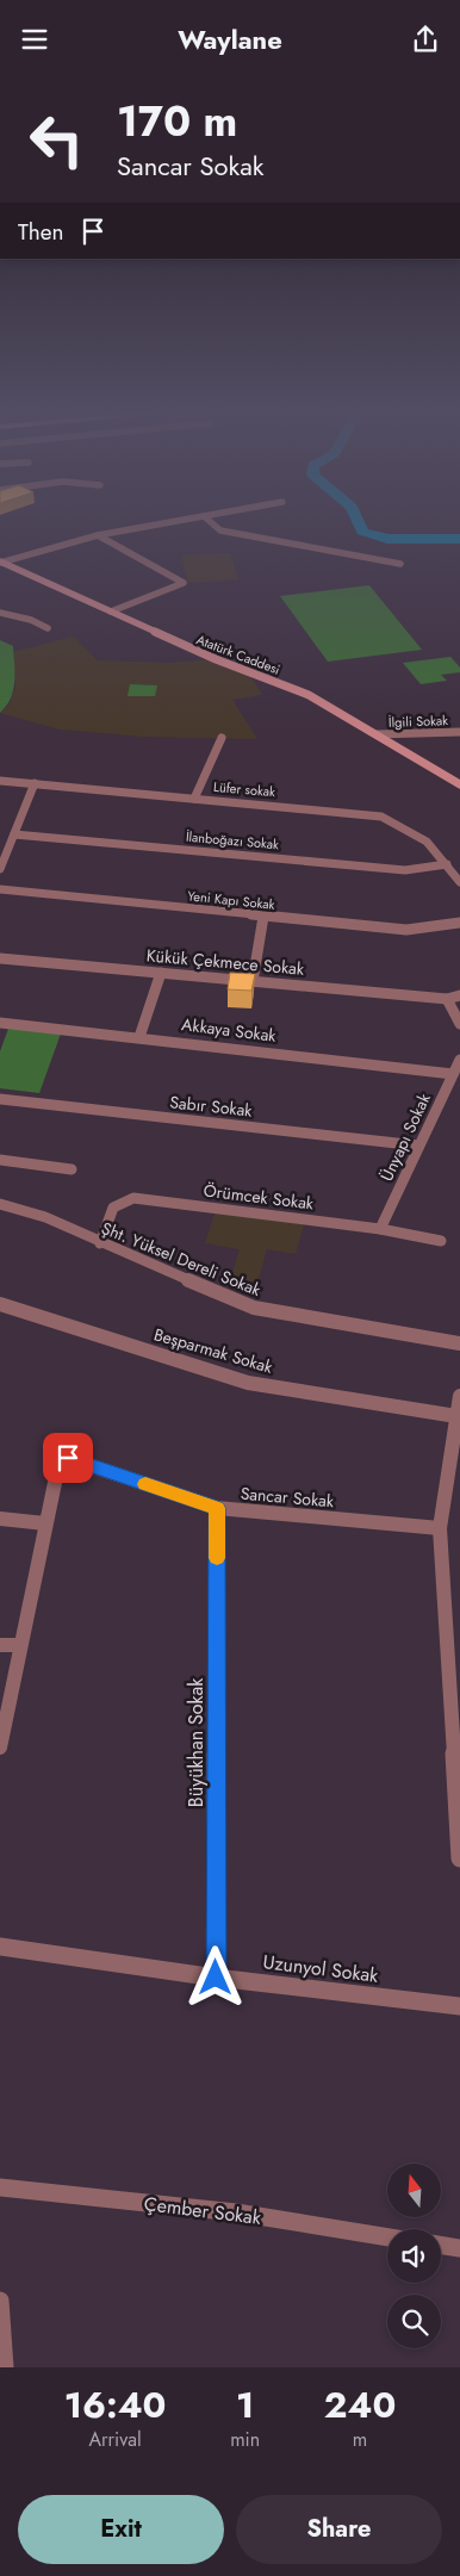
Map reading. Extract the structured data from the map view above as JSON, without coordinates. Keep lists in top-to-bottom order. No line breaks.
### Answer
{"streets":{"main road":["Atatürk Caddesi"],"street":["İlgili Sokak","Lüfer sokak","İlanboğazı Sokak","Yeni Kapı Sokak","Kükük Çekmece Sokak","Akkaya Sokak","Sabır Sokak","Ünyapı Sokak","Örümcek Sokak","Şht. Yüksel Dereli Sokak","Beşparmak Sokak","Sancar Sokak","Büyükhan Sokak","Uzunyol Sokak","Çember Sokak"]},"crossings":[["Atatürk Caddesi","İlgili Sokak"],["Lüfer sokak","İlanboğazı Sokak"],["Akkaya Sokak","Ünyapı Sokak"],["Sabır Sokak","Ünyapı Sokak"],["Ünyapı Sokak","Örümcek Sokak"],["Örümcek Sokak","Şht. Yüksel Dereli Sokak"],["Sancar Sokak","Büyükhan Sokak"],["Büyükhan Sokak","Uzunyol Sokak"]],"north":"top","page":{"header":"Waylane","turn":["170 m","Sancar Sokak"],"then":"Then","eta":["16:40","Arrival","1","min","240","m"],"buttons":["Exit","Share"]}}
